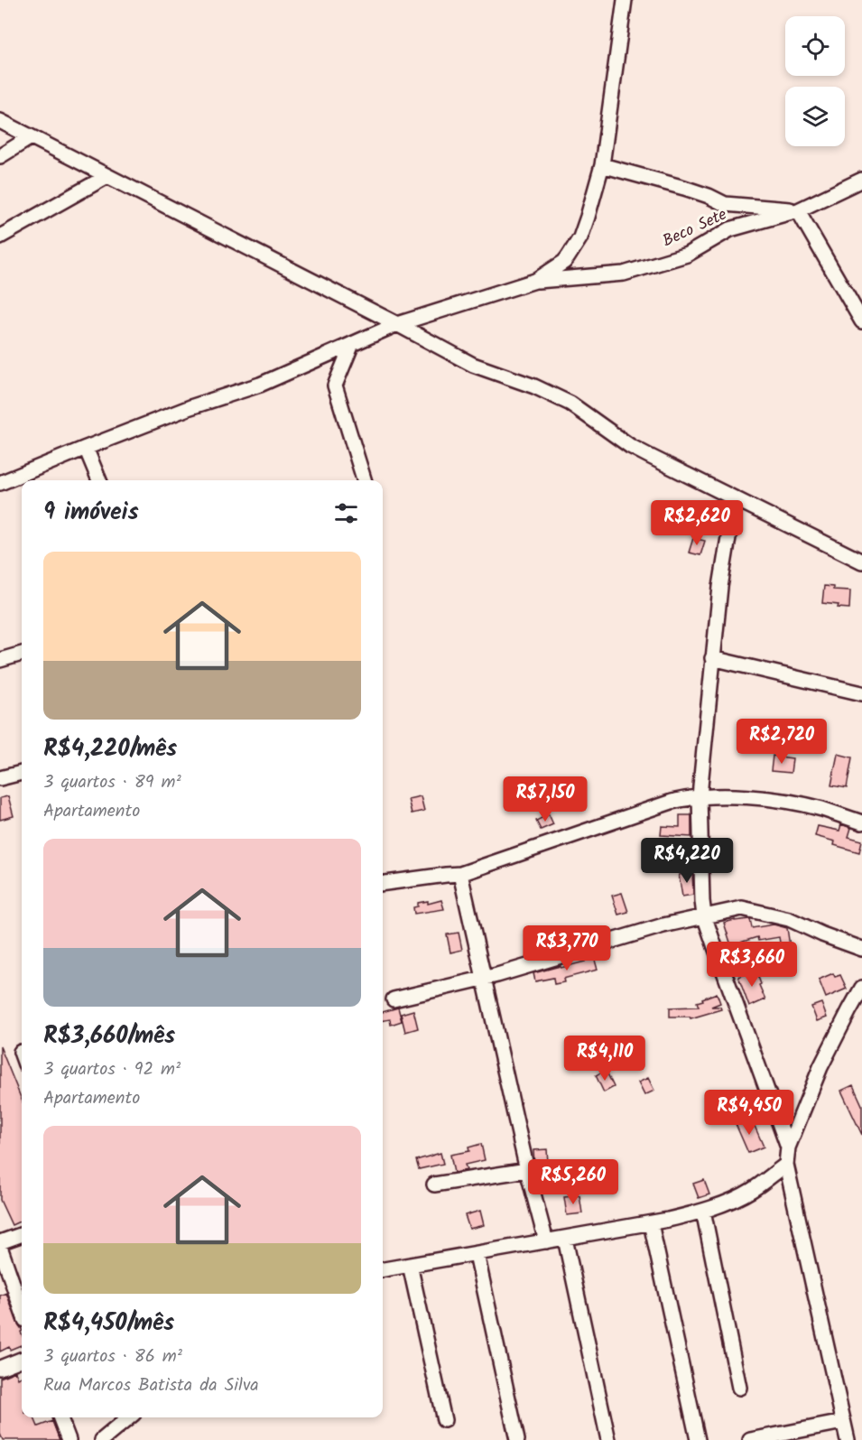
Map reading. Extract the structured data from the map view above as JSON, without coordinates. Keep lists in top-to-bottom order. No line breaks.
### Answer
{"streets":{"street":["Beco Sete"]},"page":{"heading":"9 imóveis","price":["R$2,620","R$2,720","R$7,150","R$4,220","R$3,770","R$3,660","R$4,110","R$4,450","R$5,260"],"list":[{"name":"R$4,220/mês","note":"3 quartos · 89 m² · Apartamento"},{"name":"R$3,660/mês","note":"3 quartos · 92 m² · Apartamento"},{"name":"R$4,450/mês","note":"3 quartos · 86 m² · Rua Marcos Batista da Silva"}]}}
